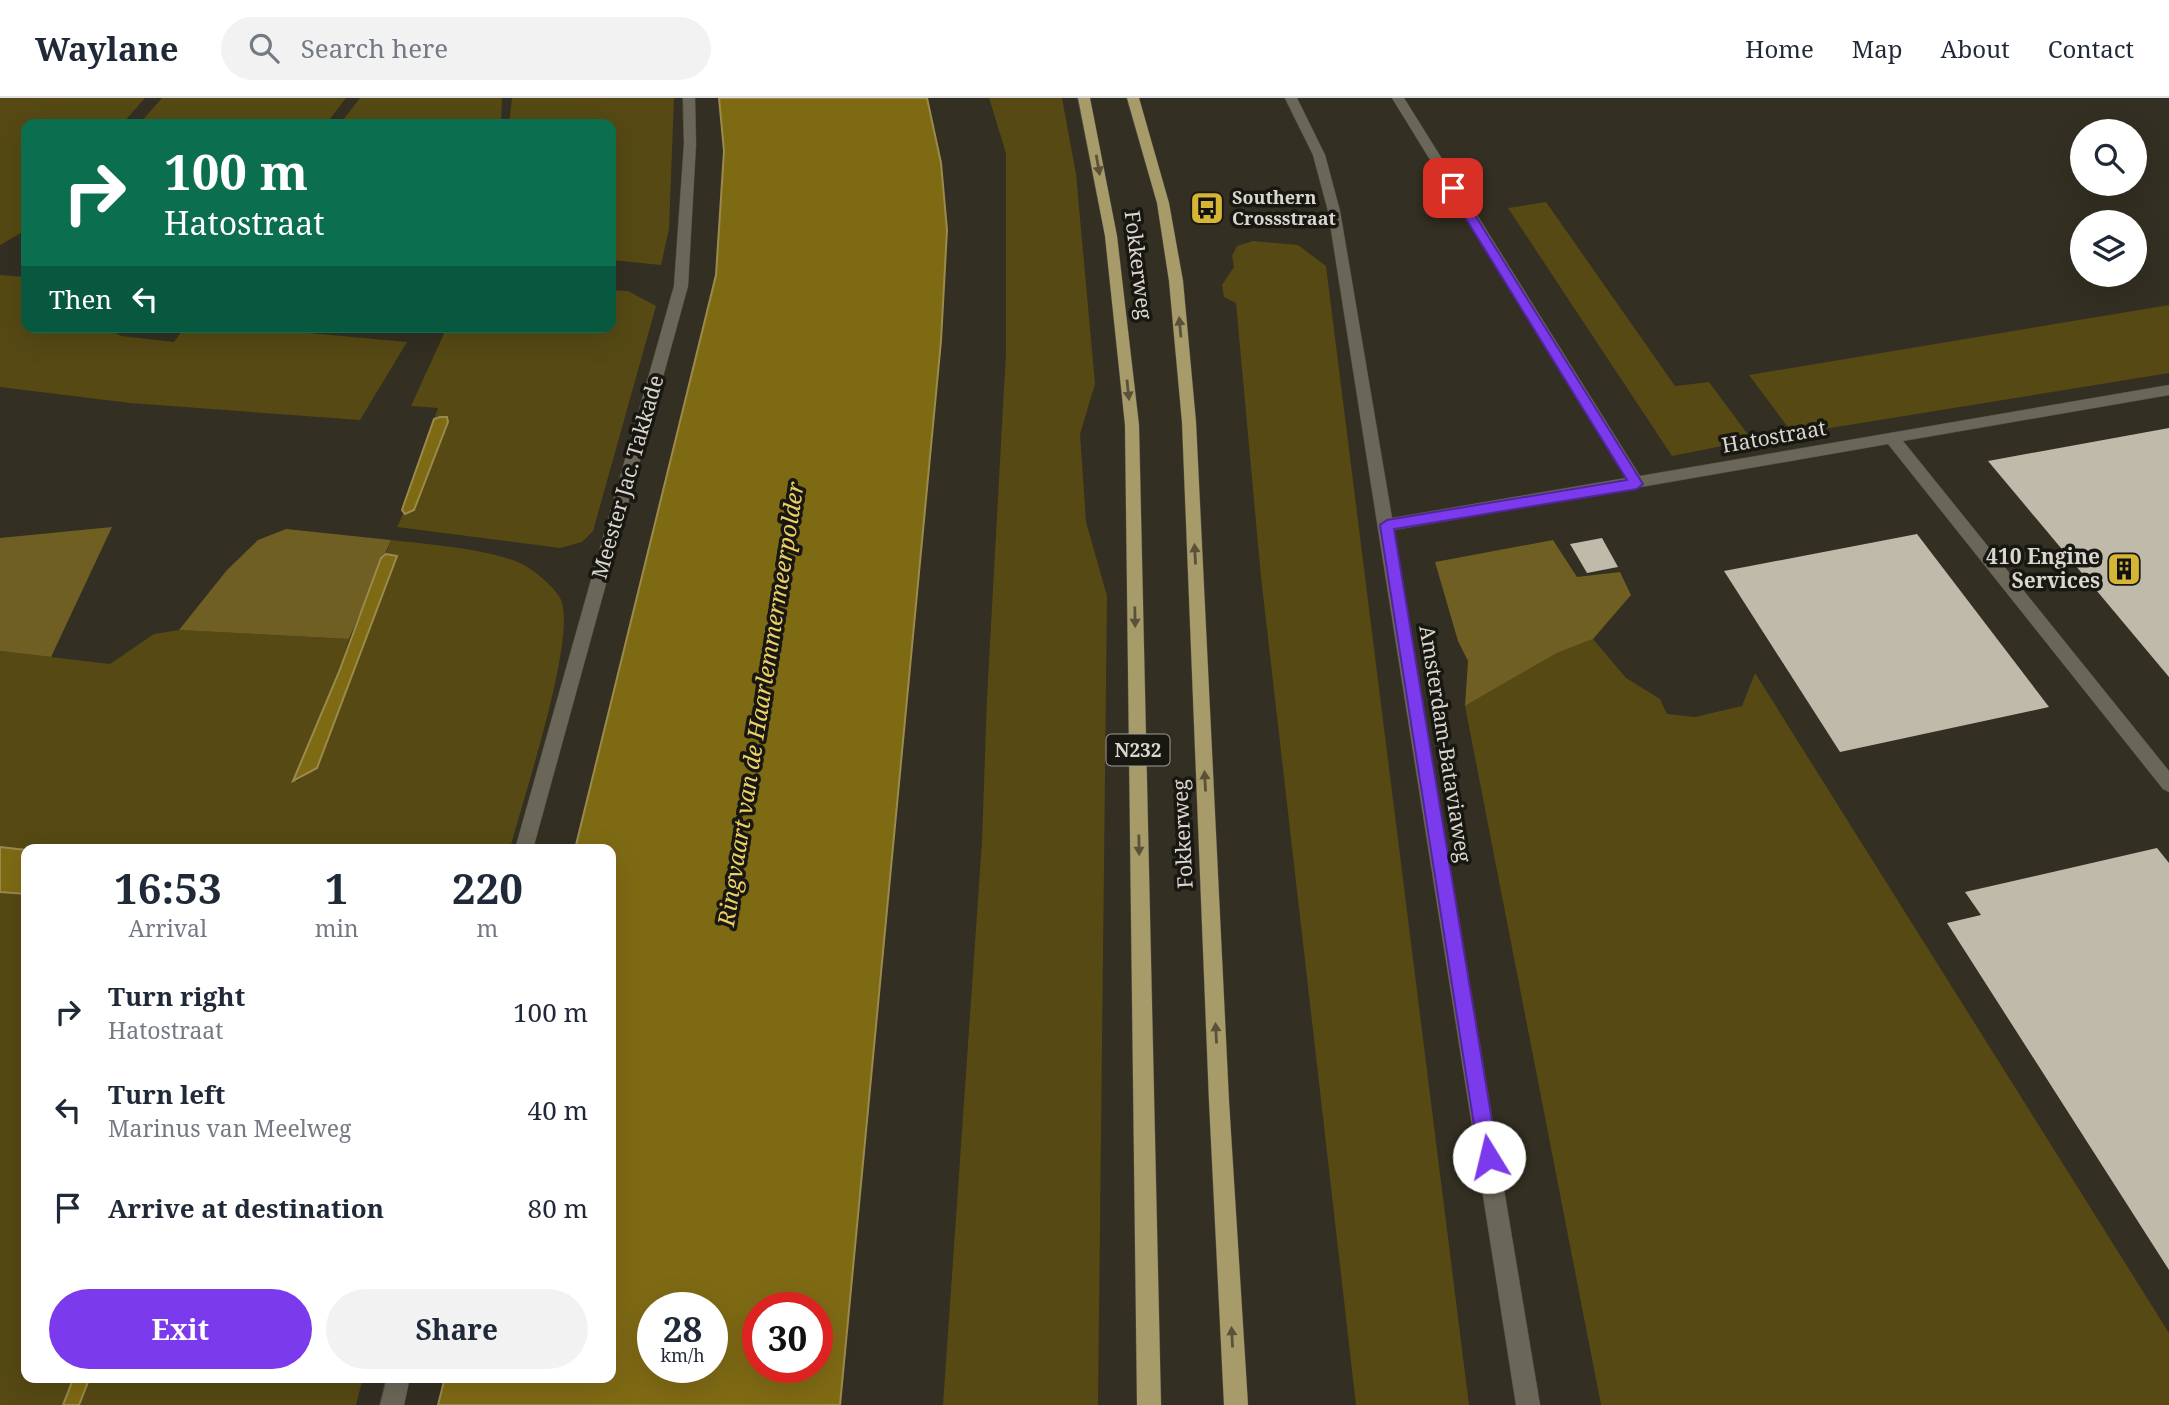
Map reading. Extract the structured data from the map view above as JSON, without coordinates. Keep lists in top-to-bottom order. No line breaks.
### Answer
{"streets":{"main road":["Fokkerweg","N232"],"street":["Hatostraat","Meester Jac. Takkade","Amsterdam-Bataviaweg"]},"crossings":[["Hatostraat","Amsterdam-Bataviaweg"]],"water":["Ringvaart van de Haarlemmermeerpolder"],"places":{"bus stop":["Southern Crossstraat"],"building":["410 Engine Services"]},"page":{"header":"Waylane","search":"Search here","nav":["Home","Map","About","Contact"],"turn":["100 m","Hatostraat"],"then":"Then","eta":["16:53","Arrival","1","min","220","m"],"list":[{"name":"Turn right","note":"Hatostraat","value":"100 m"},{"name":"Turn left","note":"Marinus van Meelweg","value":"40 m"},{"name":"Arrive at destination","value":"80 m"}],"buttons":["Exit","Share"],"speed":"28 km/h","limit":"30"}}
